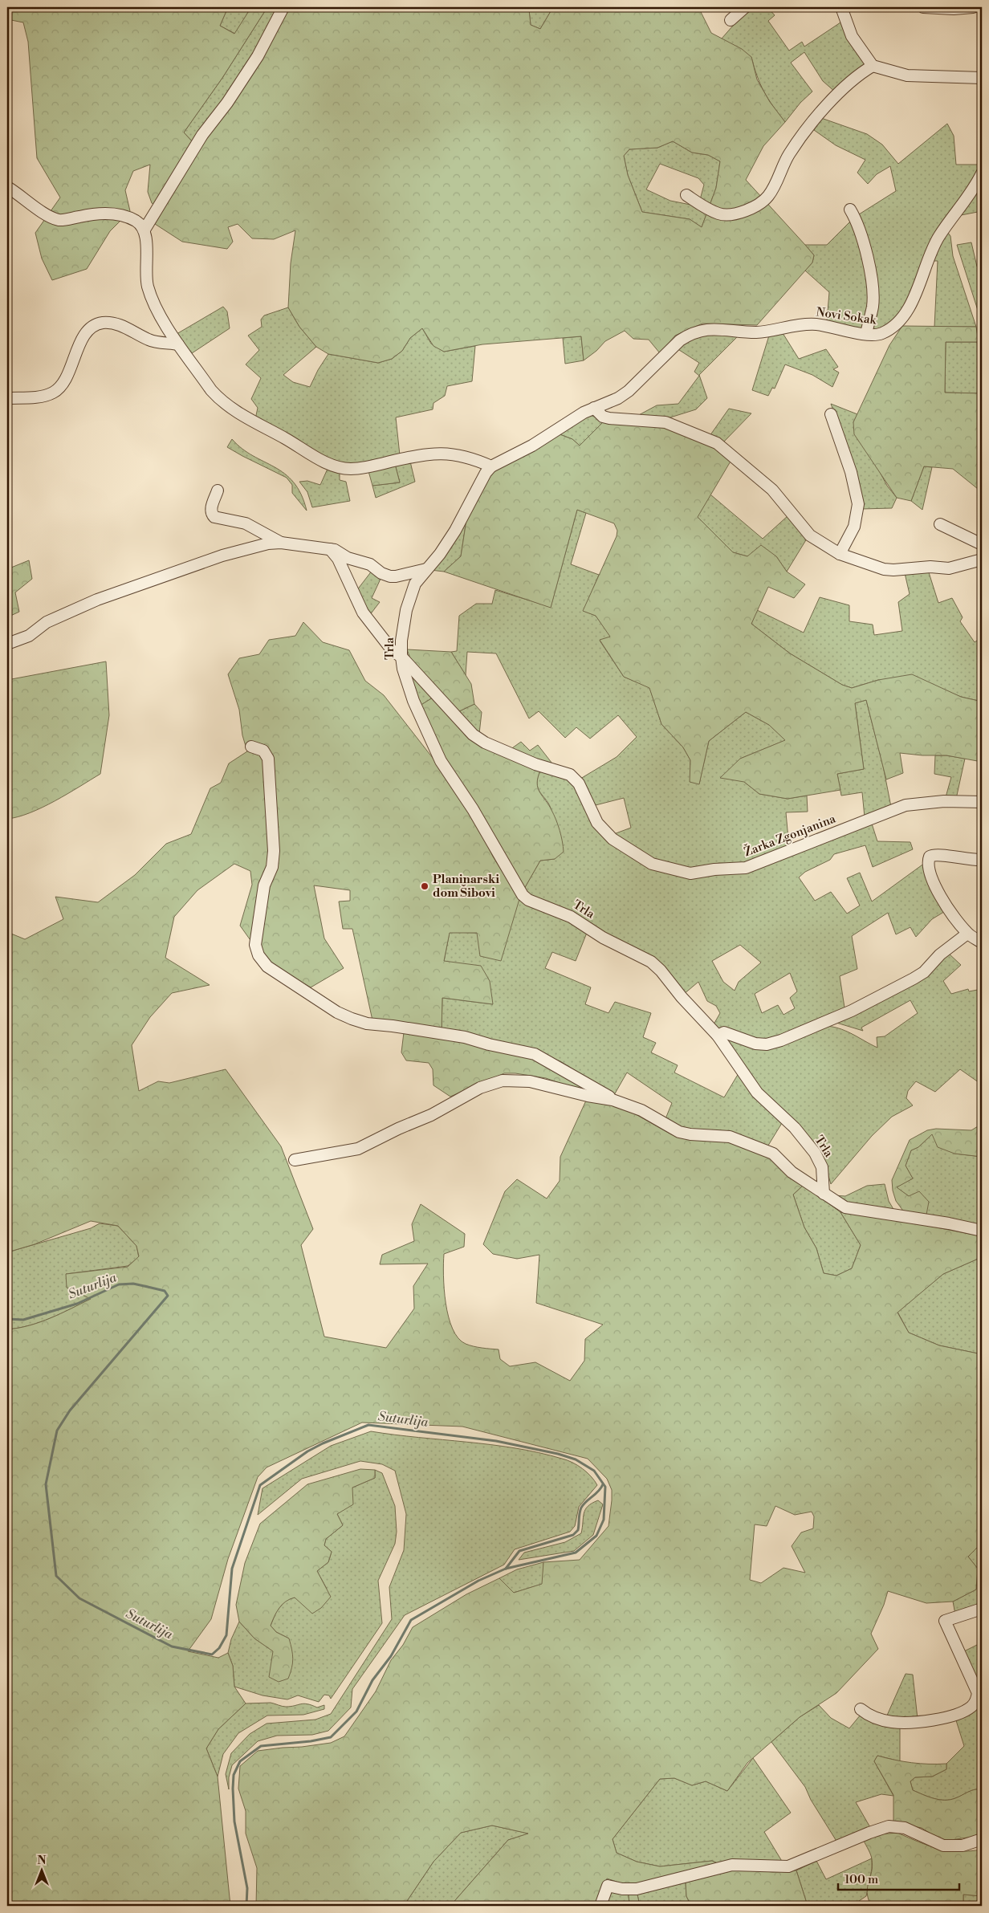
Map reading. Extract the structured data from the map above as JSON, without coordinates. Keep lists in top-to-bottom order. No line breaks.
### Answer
{"streets":{"street":["Novi Sokak","Trla","Žarka Zgonjanina"]},"crossings":[["Novi Sokak","Trla"],["Trla","Žarka Zgonjanina"]],"water":["Suturlija"],"places":["Planinarski dom Šibovi"],"scale_bar":"100 m","north":"top"}
